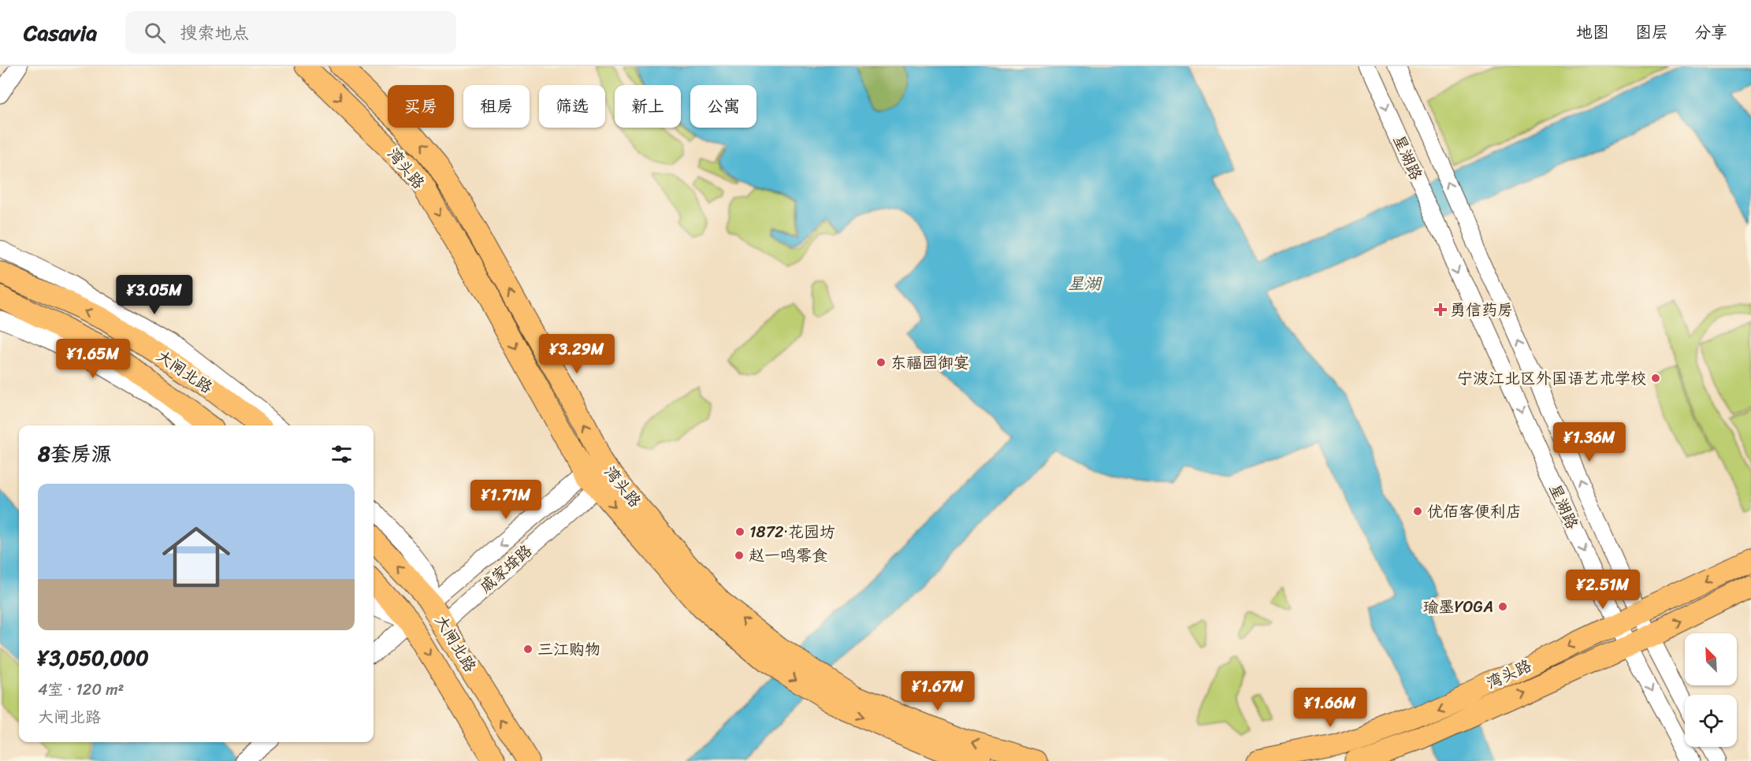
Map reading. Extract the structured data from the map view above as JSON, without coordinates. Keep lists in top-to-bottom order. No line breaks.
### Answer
{"streets":{"main road":["湾头路","大闸北路"],"street":["星湖路","戚家𡍲路"]},"crossings":[["星湖路","湾头路"],["湾头路","戚家𡍲路"],["大闸北路","戚家𡍲路"]],"water":["星湖"],"places":{"health":["勇信药房"],"other":["东福园御宴","宁波江北区外国语艺术学校","优佰客便利店","1872·花园坊","赵一鸣零食","瑜墨YOGA","三江购物"]},"north":"top left","page":{"header":"Casavia","search":"搜索地点","nav":["地图","图层","分享"],"chip":["买房","租房","筛选","新上","公寓"],"price":["¥3.05M","¥3.29M","¥1.65M","¥1.36M","¥1.71M","¥2.51M","¥1.67M","¥1.66M"],"heading":"8套房源","list":[{"name":"¥3,050,000","note":"4室 · 120 m² · 大闸北路"}]}}
